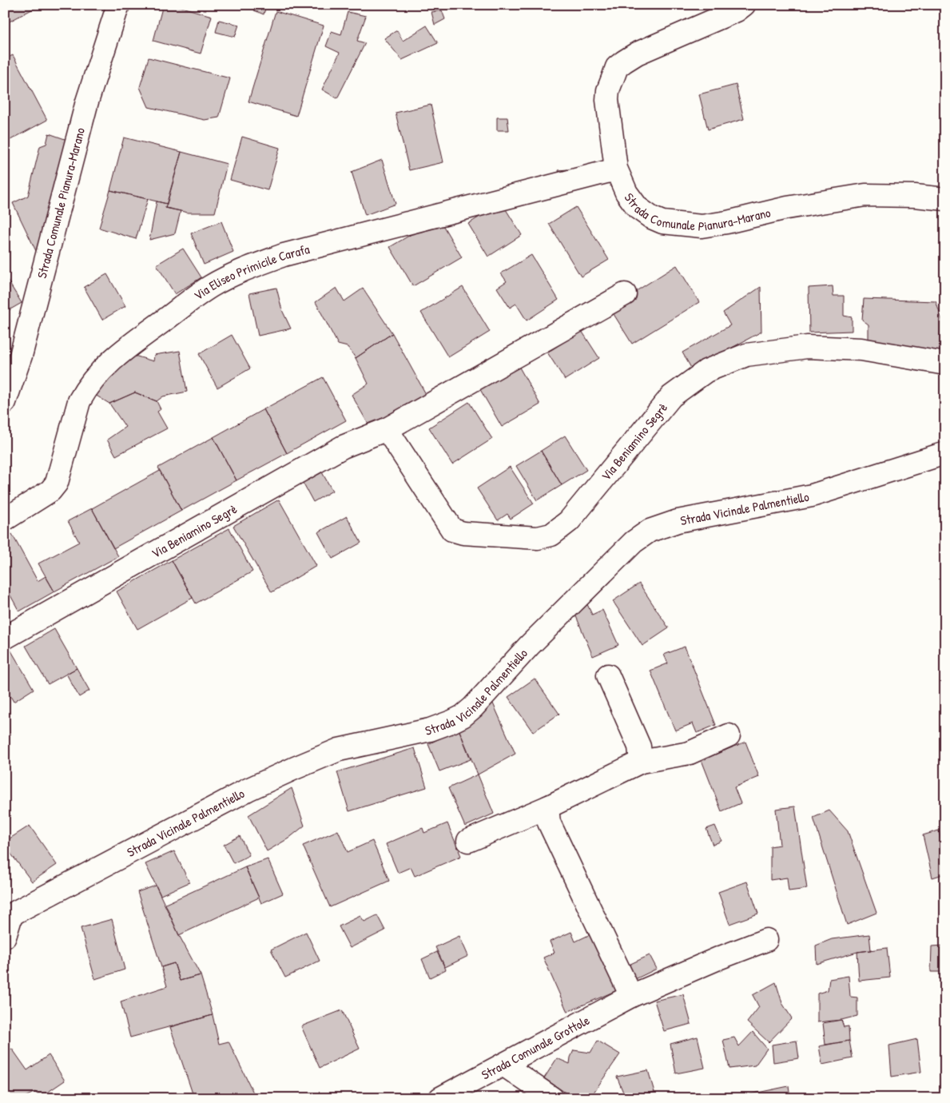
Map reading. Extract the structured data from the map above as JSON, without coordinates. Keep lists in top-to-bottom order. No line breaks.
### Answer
{"streets":{"street":["Strada Comunale Pianura-Marano","Via Eliseo Primicile Carafa","Via Beniamino Segrè","Strada Vicinale Palmentiello","Strada Comunale Grottole"]}}
